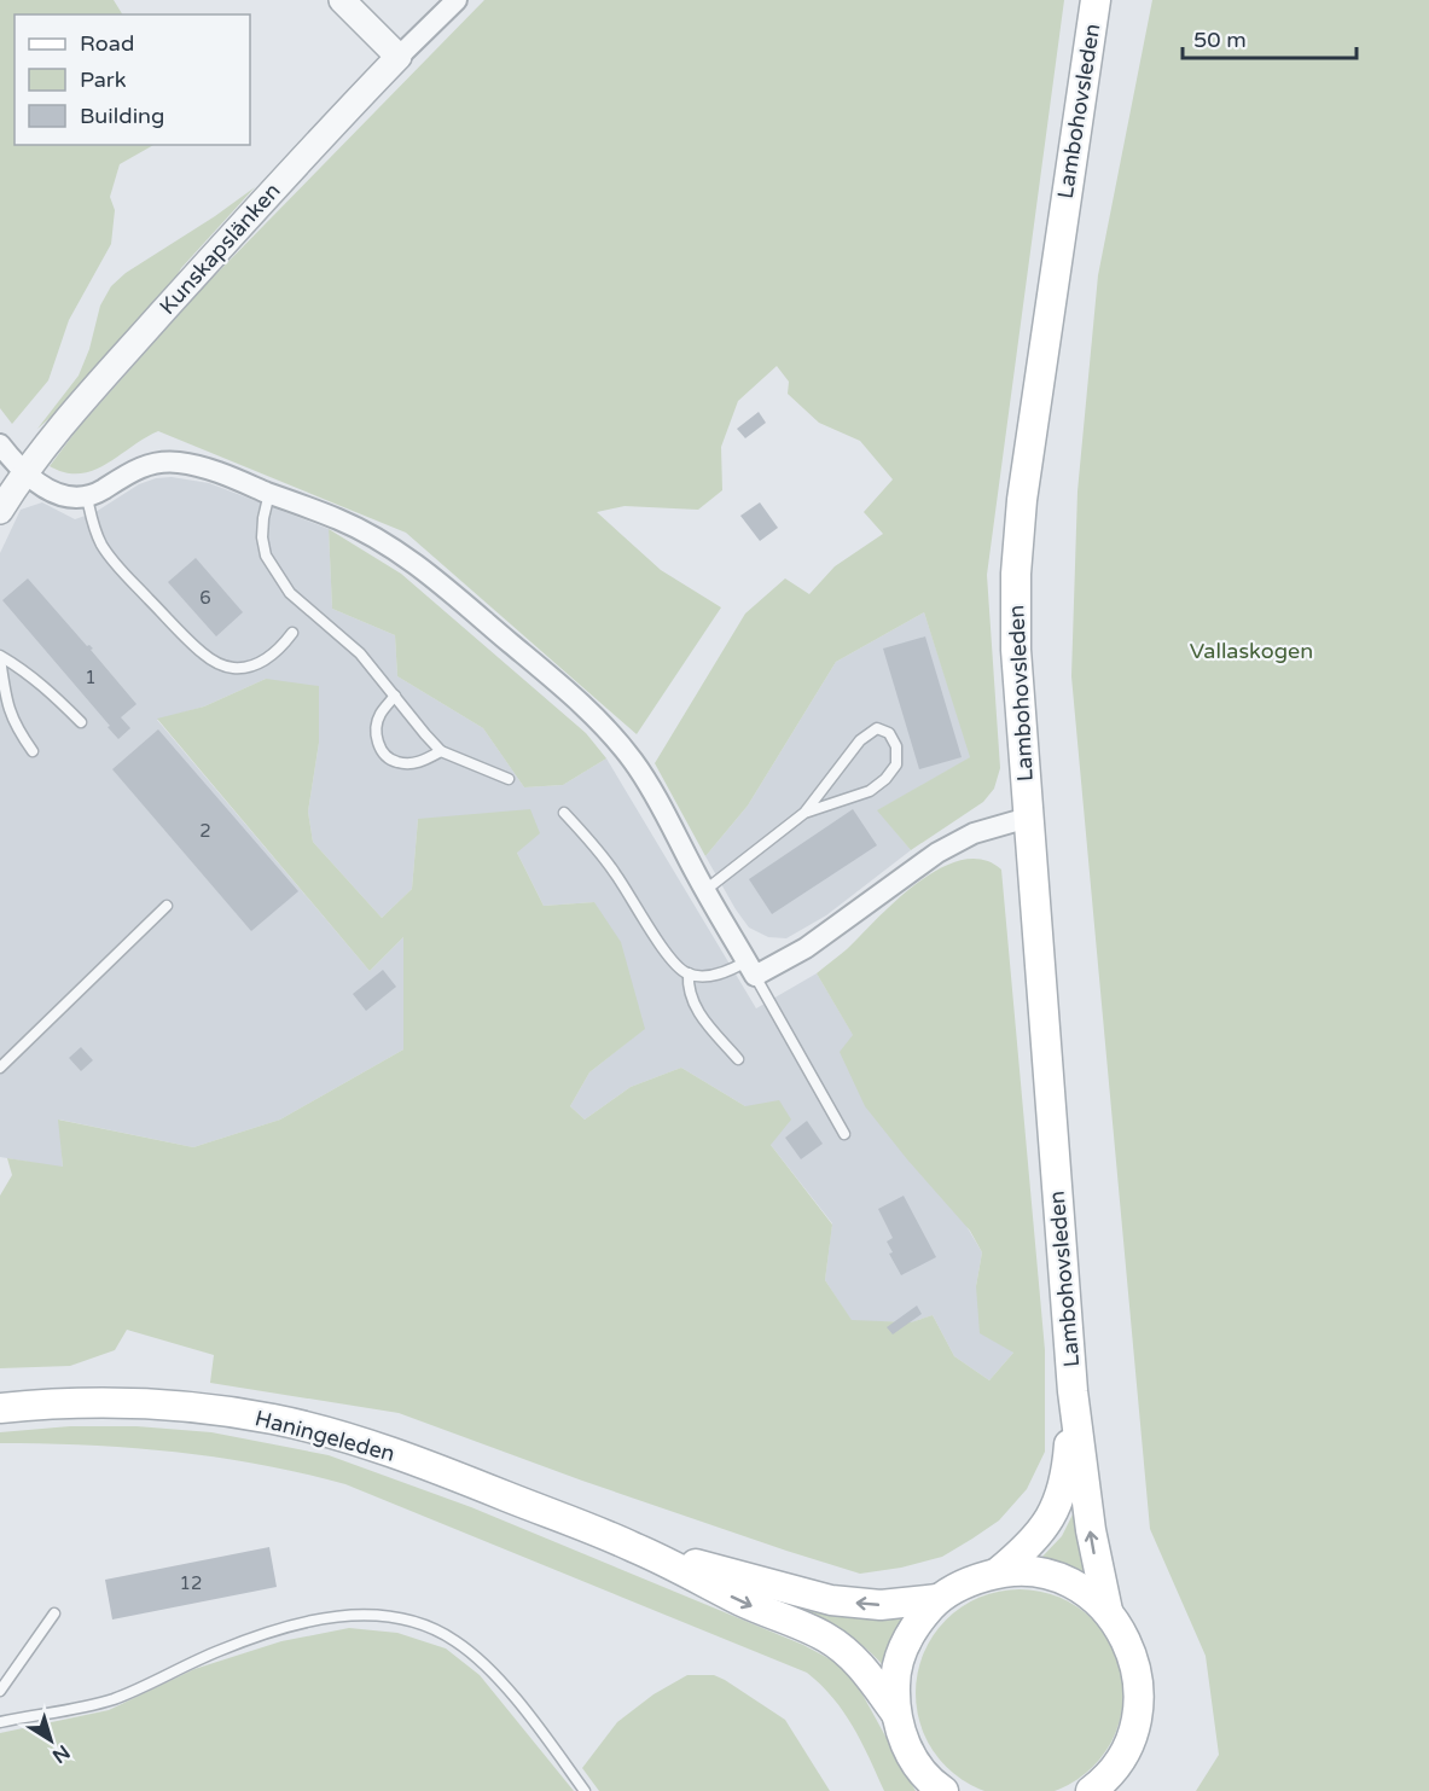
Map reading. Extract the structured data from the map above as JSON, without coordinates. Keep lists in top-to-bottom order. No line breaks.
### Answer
{"streets":{"main road":["Lambohovsleden","Haningeleden"],"street":["Kunskapslänken"]},"parks":["Vallaskogen"],"house_numbers":["6","1","2","12"],"legend":["Road","Park","Building"],"scale_bar":"50 m","north":"bottom right"}
